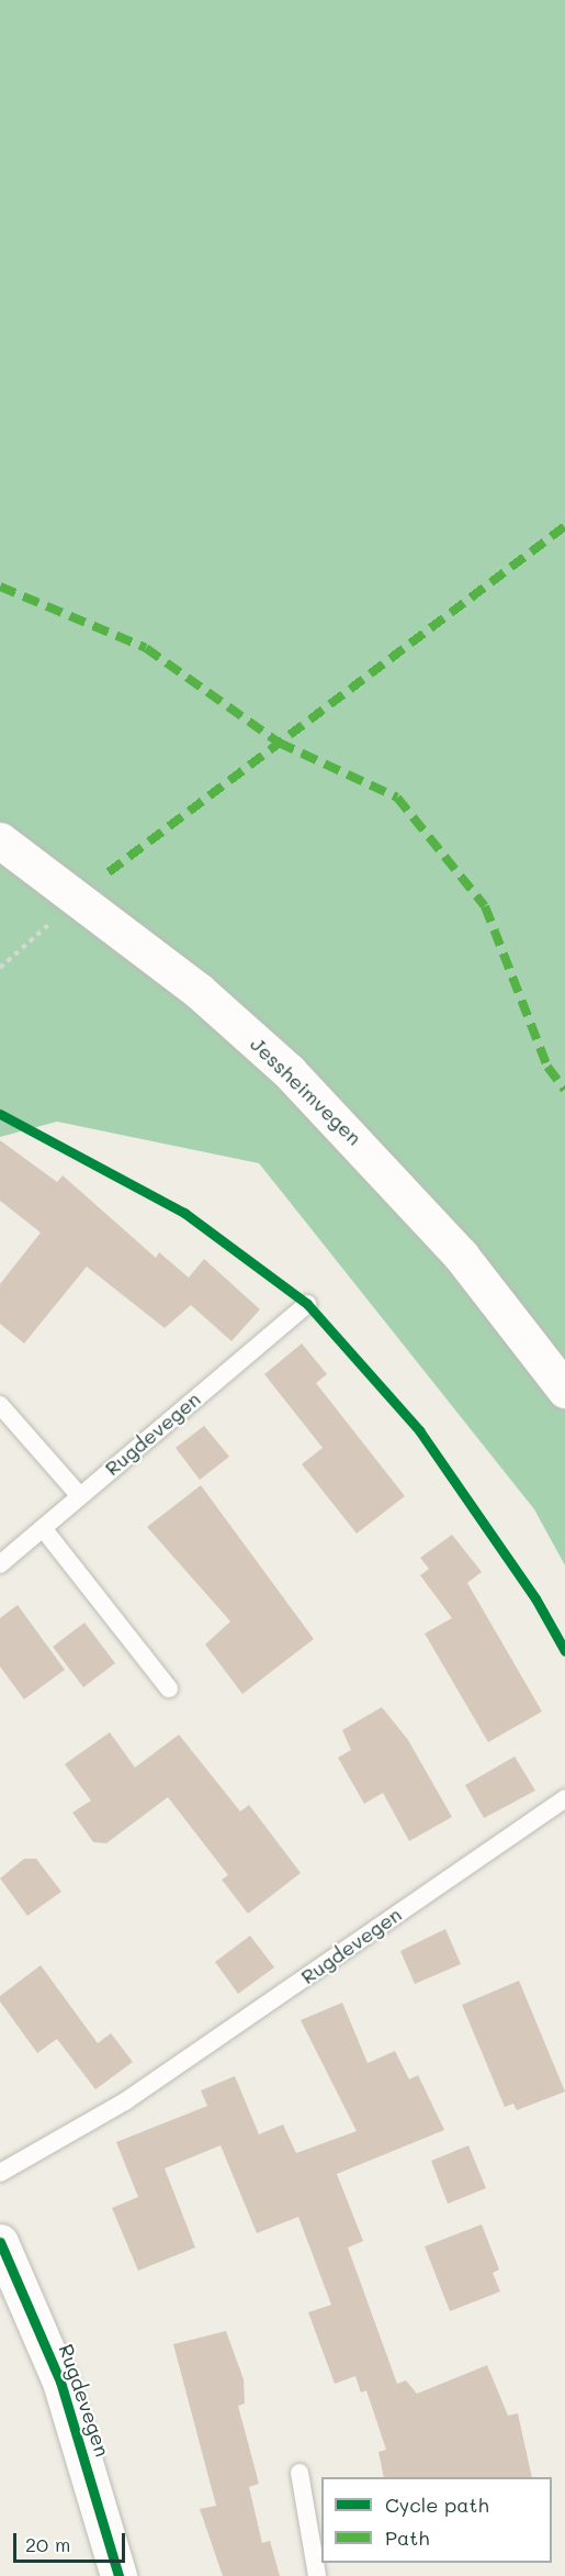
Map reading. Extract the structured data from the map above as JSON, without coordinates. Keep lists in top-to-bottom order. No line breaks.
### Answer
{"streets":{"main road":["Jessheimvegen","Rugdevegen"]},"legend":["Cycle path","Path"],"scale_bar":"20 m"}
